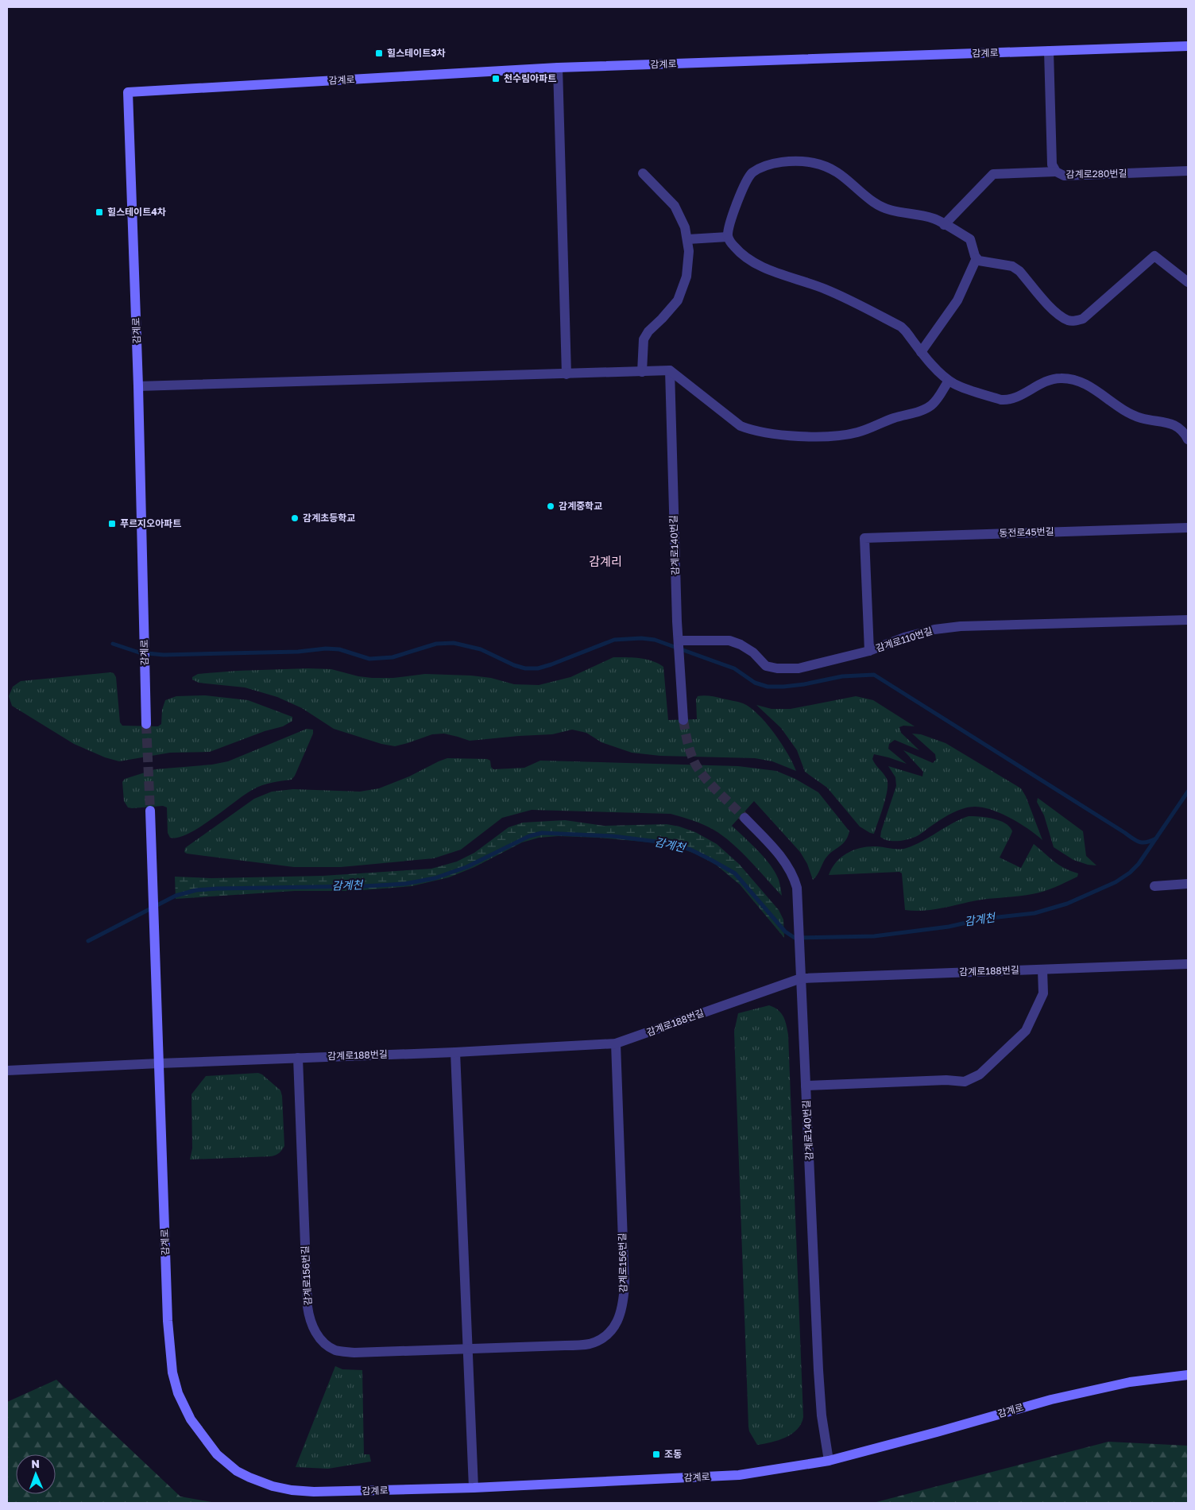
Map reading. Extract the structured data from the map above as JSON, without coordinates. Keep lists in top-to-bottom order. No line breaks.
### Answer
{"streets":{"main road":["감계로"],"street":["감계로280번길","동전로45번길","감계로140번길","감계로110번길","감계로188번길","감계로156번길"]},"crossings":[["감계로","감계로280번길"],["감계로","감계로140번길"],["감계로","감계로188번길"],["동전로45번길","감계로110번길"],["감계로140번길","감계로110번길"],["감계로140번길","감계로188번길"],["감계로188번길","감계로156번길"]],"districts":["감계리"],"water":["감계천"],"places":{"transit":["힐스테이트3차","천수림아파트","힐스테이트4차","푸르지오아파트","조동"],"other":["감계중학교","감계초등학교"]},"north":"top"}
